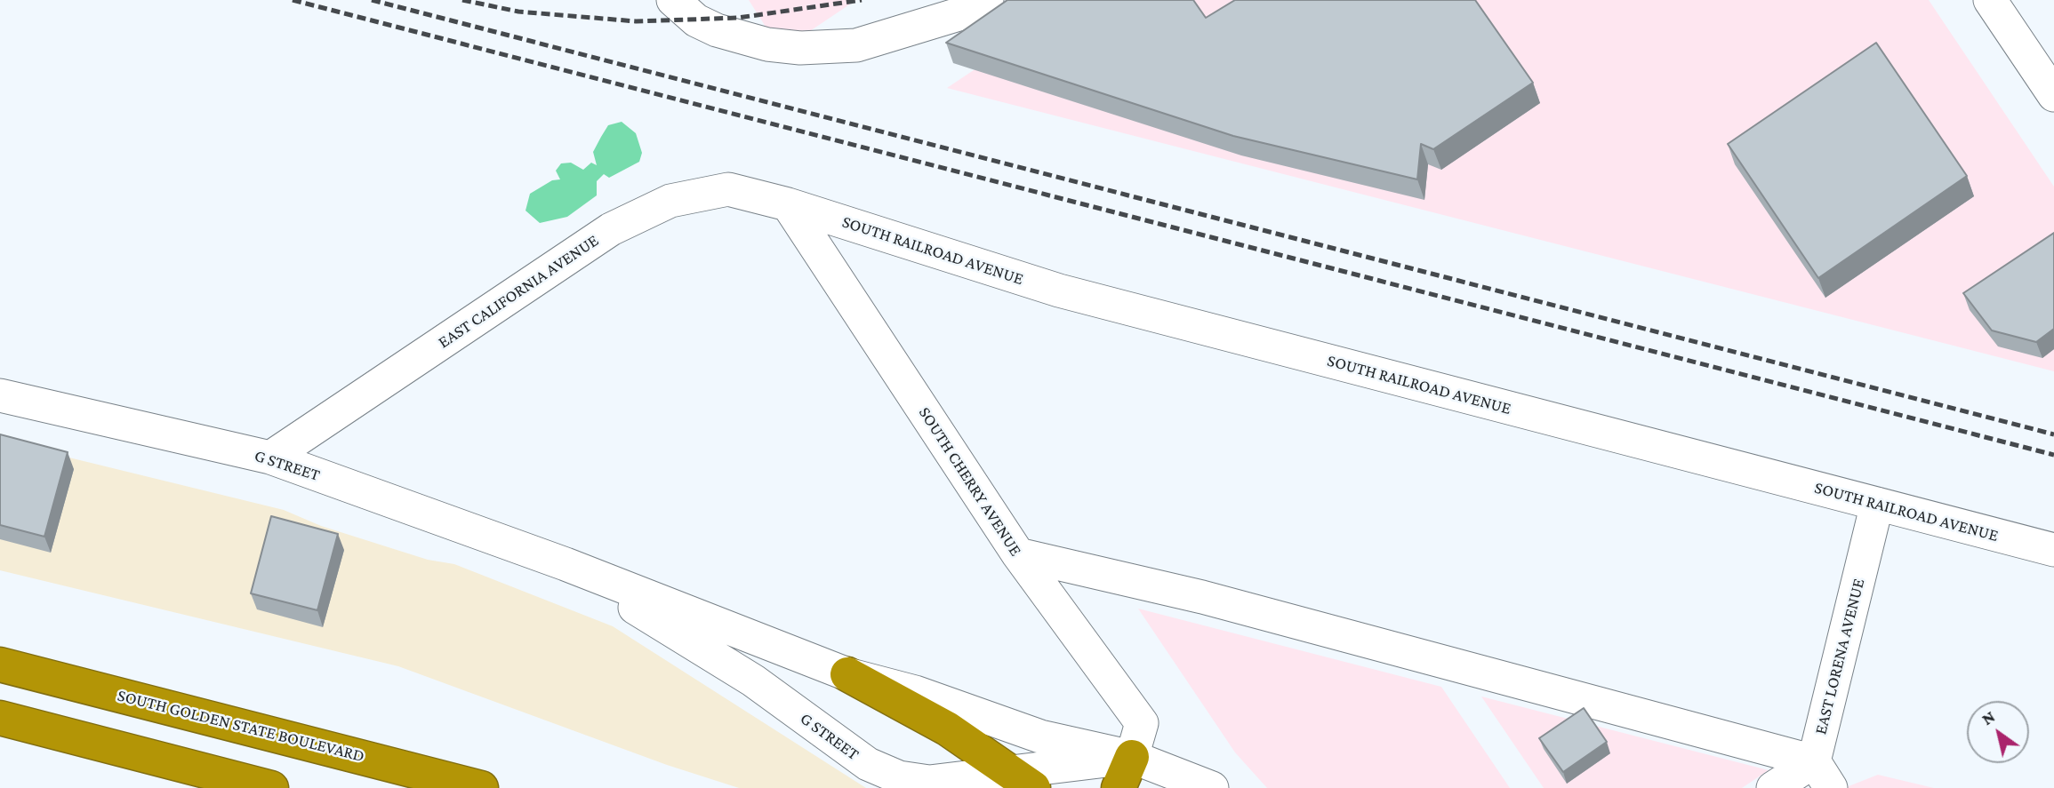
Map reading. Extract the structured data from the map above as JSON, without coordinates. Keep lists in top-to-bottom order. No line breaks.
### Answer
{"streets":{"highway":["SOUTH GOLDEN STATE BOULEVARD"],"street":["SOUTH RAILROAD AVENUE","EAST CALIFORNIA AVENUE","G STREET","SOUTH CHERRY AVENUE","EAST LORENA AVENUE"]},"crossings":[["SOUTH RAILROAD AVENUE","EAST CALIFORNIA AVENUE"],["SOUTH RAILROAD AVENUE","SOUTH CHERRY AVENUE"],["SOUTH RAILROAD AVENUE","EAST LORENA AVENUE"],["EAST CALIFORNIA AVENUE","G STREET"],["EAST CALIFORNIA AVENUE","SOUTH CHERRY AVENUE"],["G STREET","SOUTH CHERRY AVENUE"]],"north":"top left"}
